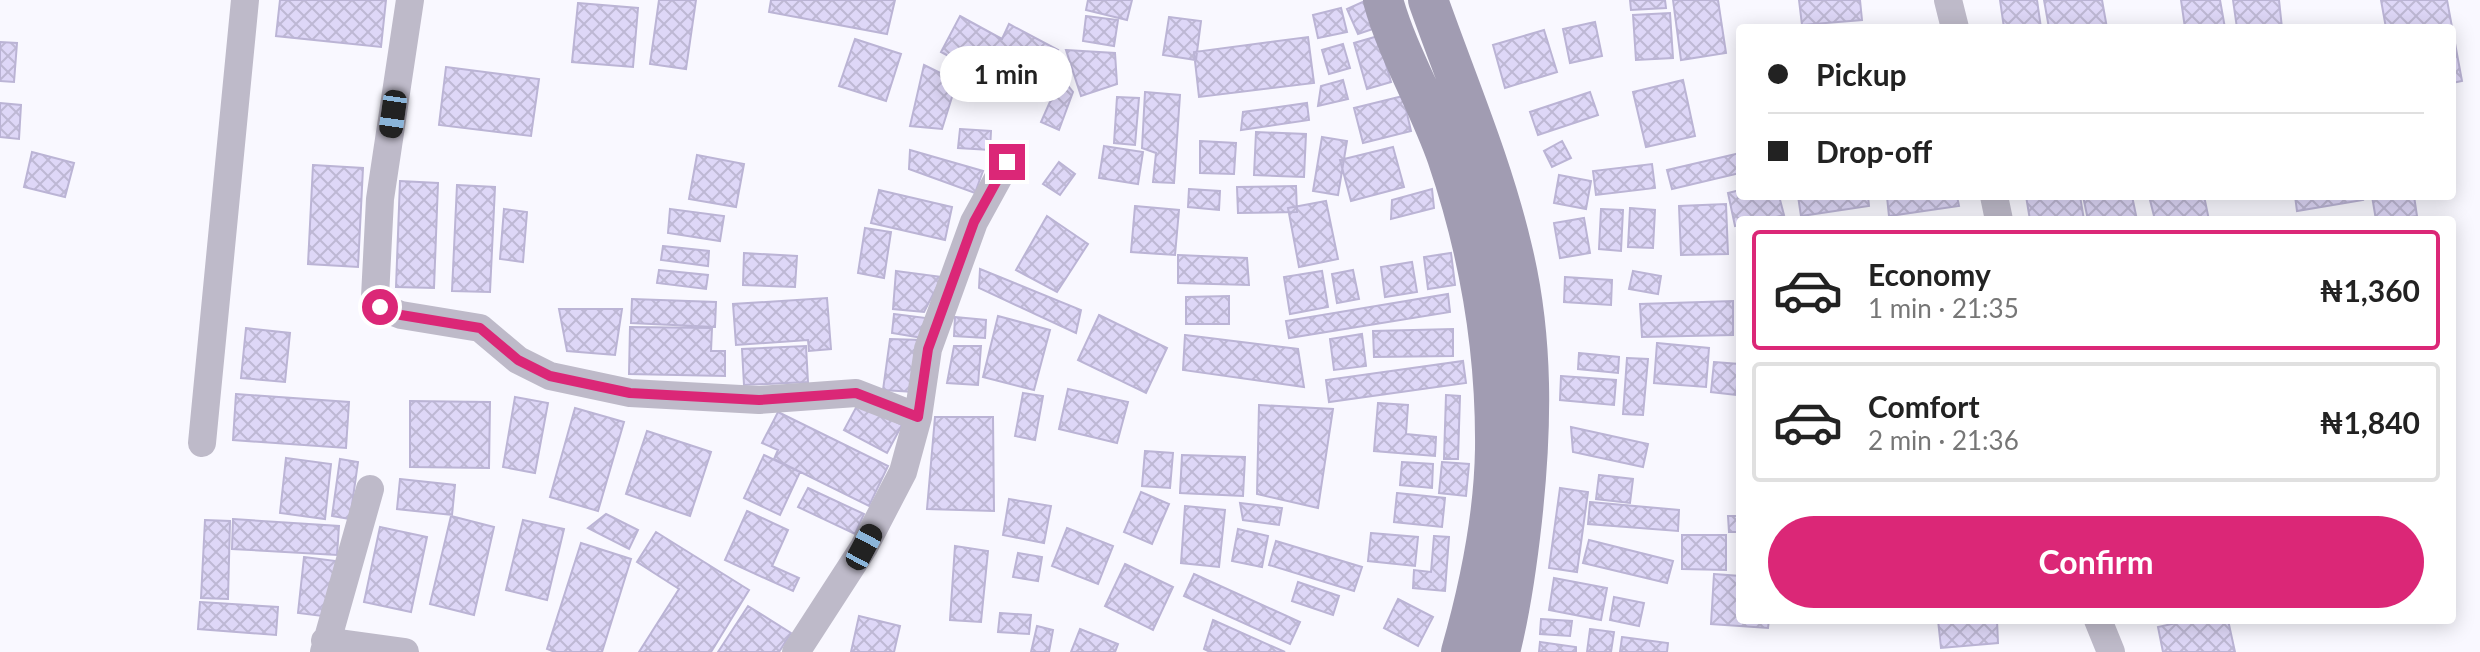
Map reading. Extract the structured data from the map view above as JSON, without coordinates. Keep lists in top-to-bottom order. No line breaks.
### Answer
{"page":{"banner":["Pickup","Drop-off"],"bubble":"1 min","list":[{"name":"Economy","note":"1 min · 21:35","value":"₦1,360"},{"name":"Comfort","note":"2 min · 21:36","value":"₦1,840"}],"buttons":"Confirm"}}
